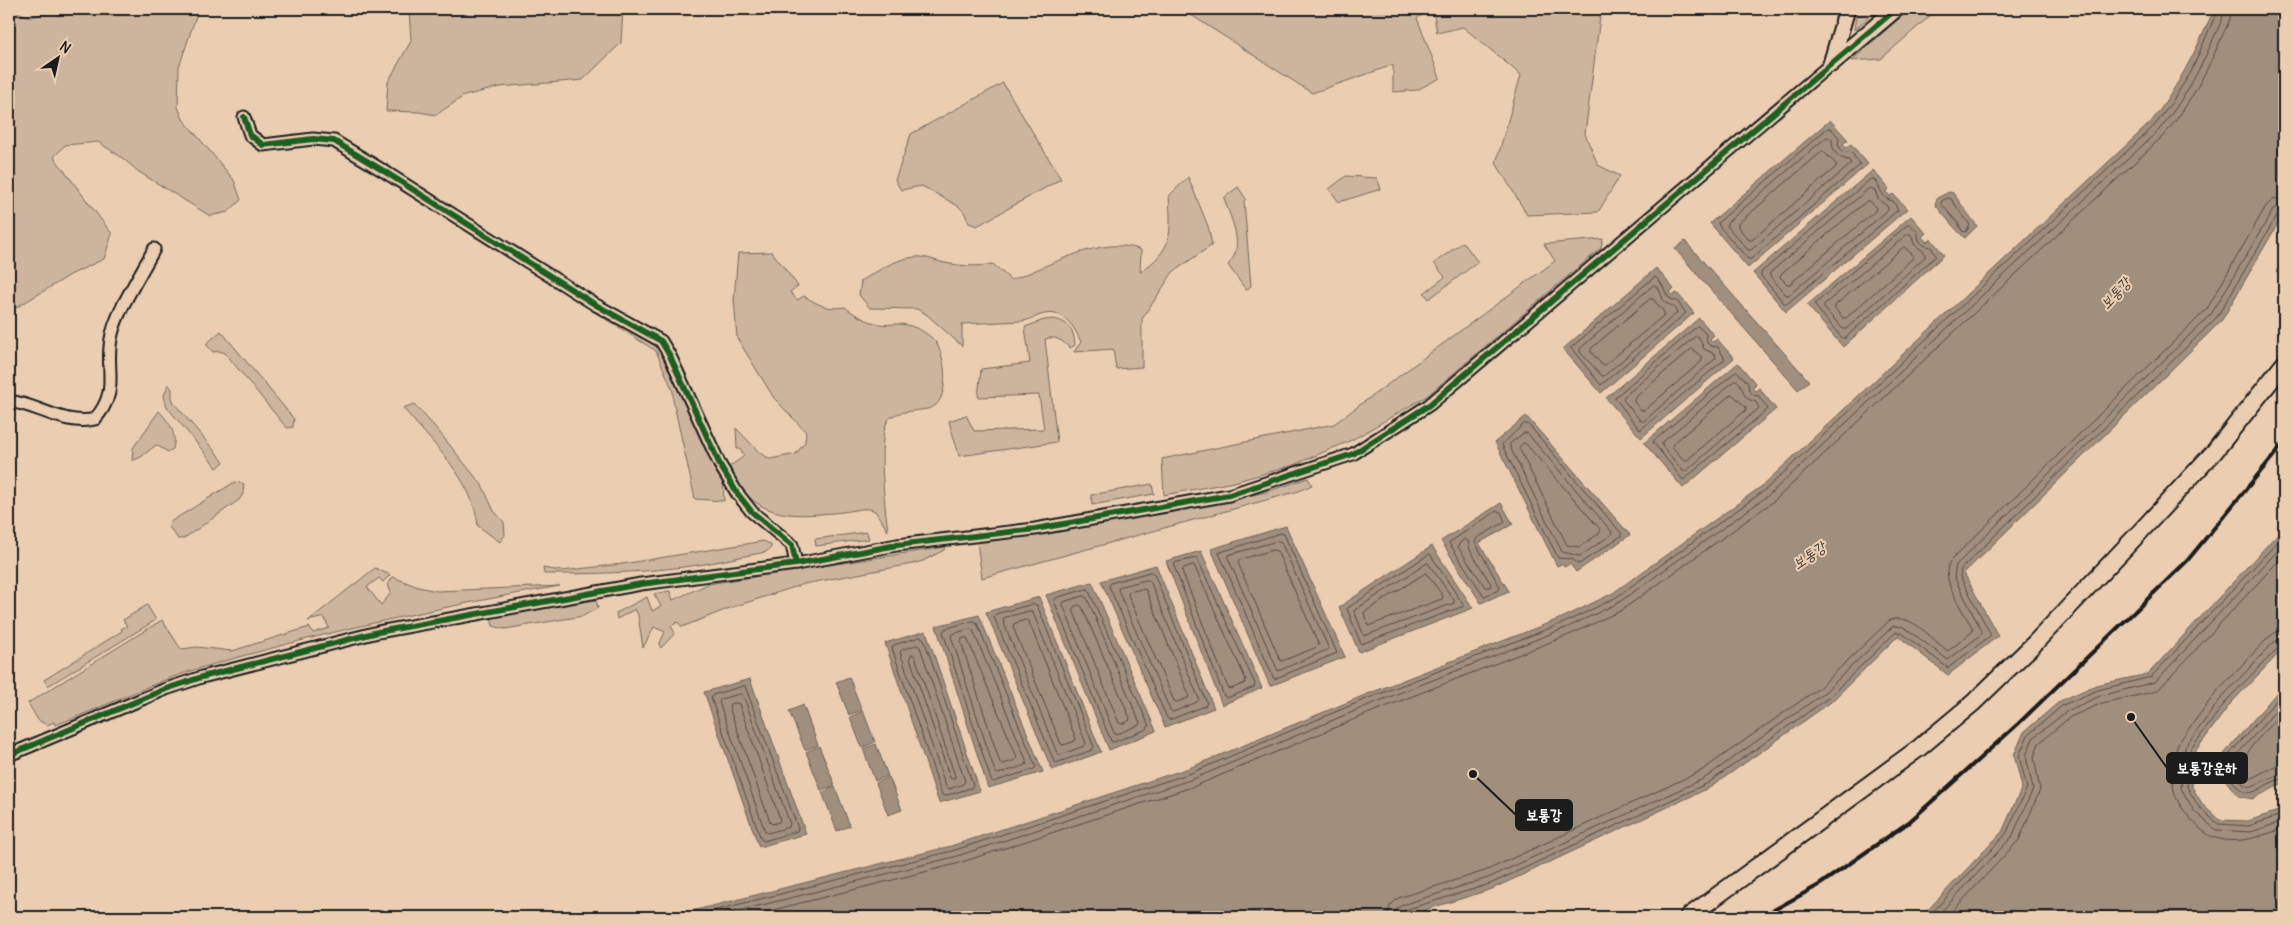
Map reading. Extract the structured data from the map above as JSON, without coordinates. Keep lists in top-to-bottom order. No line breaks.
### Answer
{"water":["보통강"],"places":["보통강운하","보통강"],"north":"top right"}
